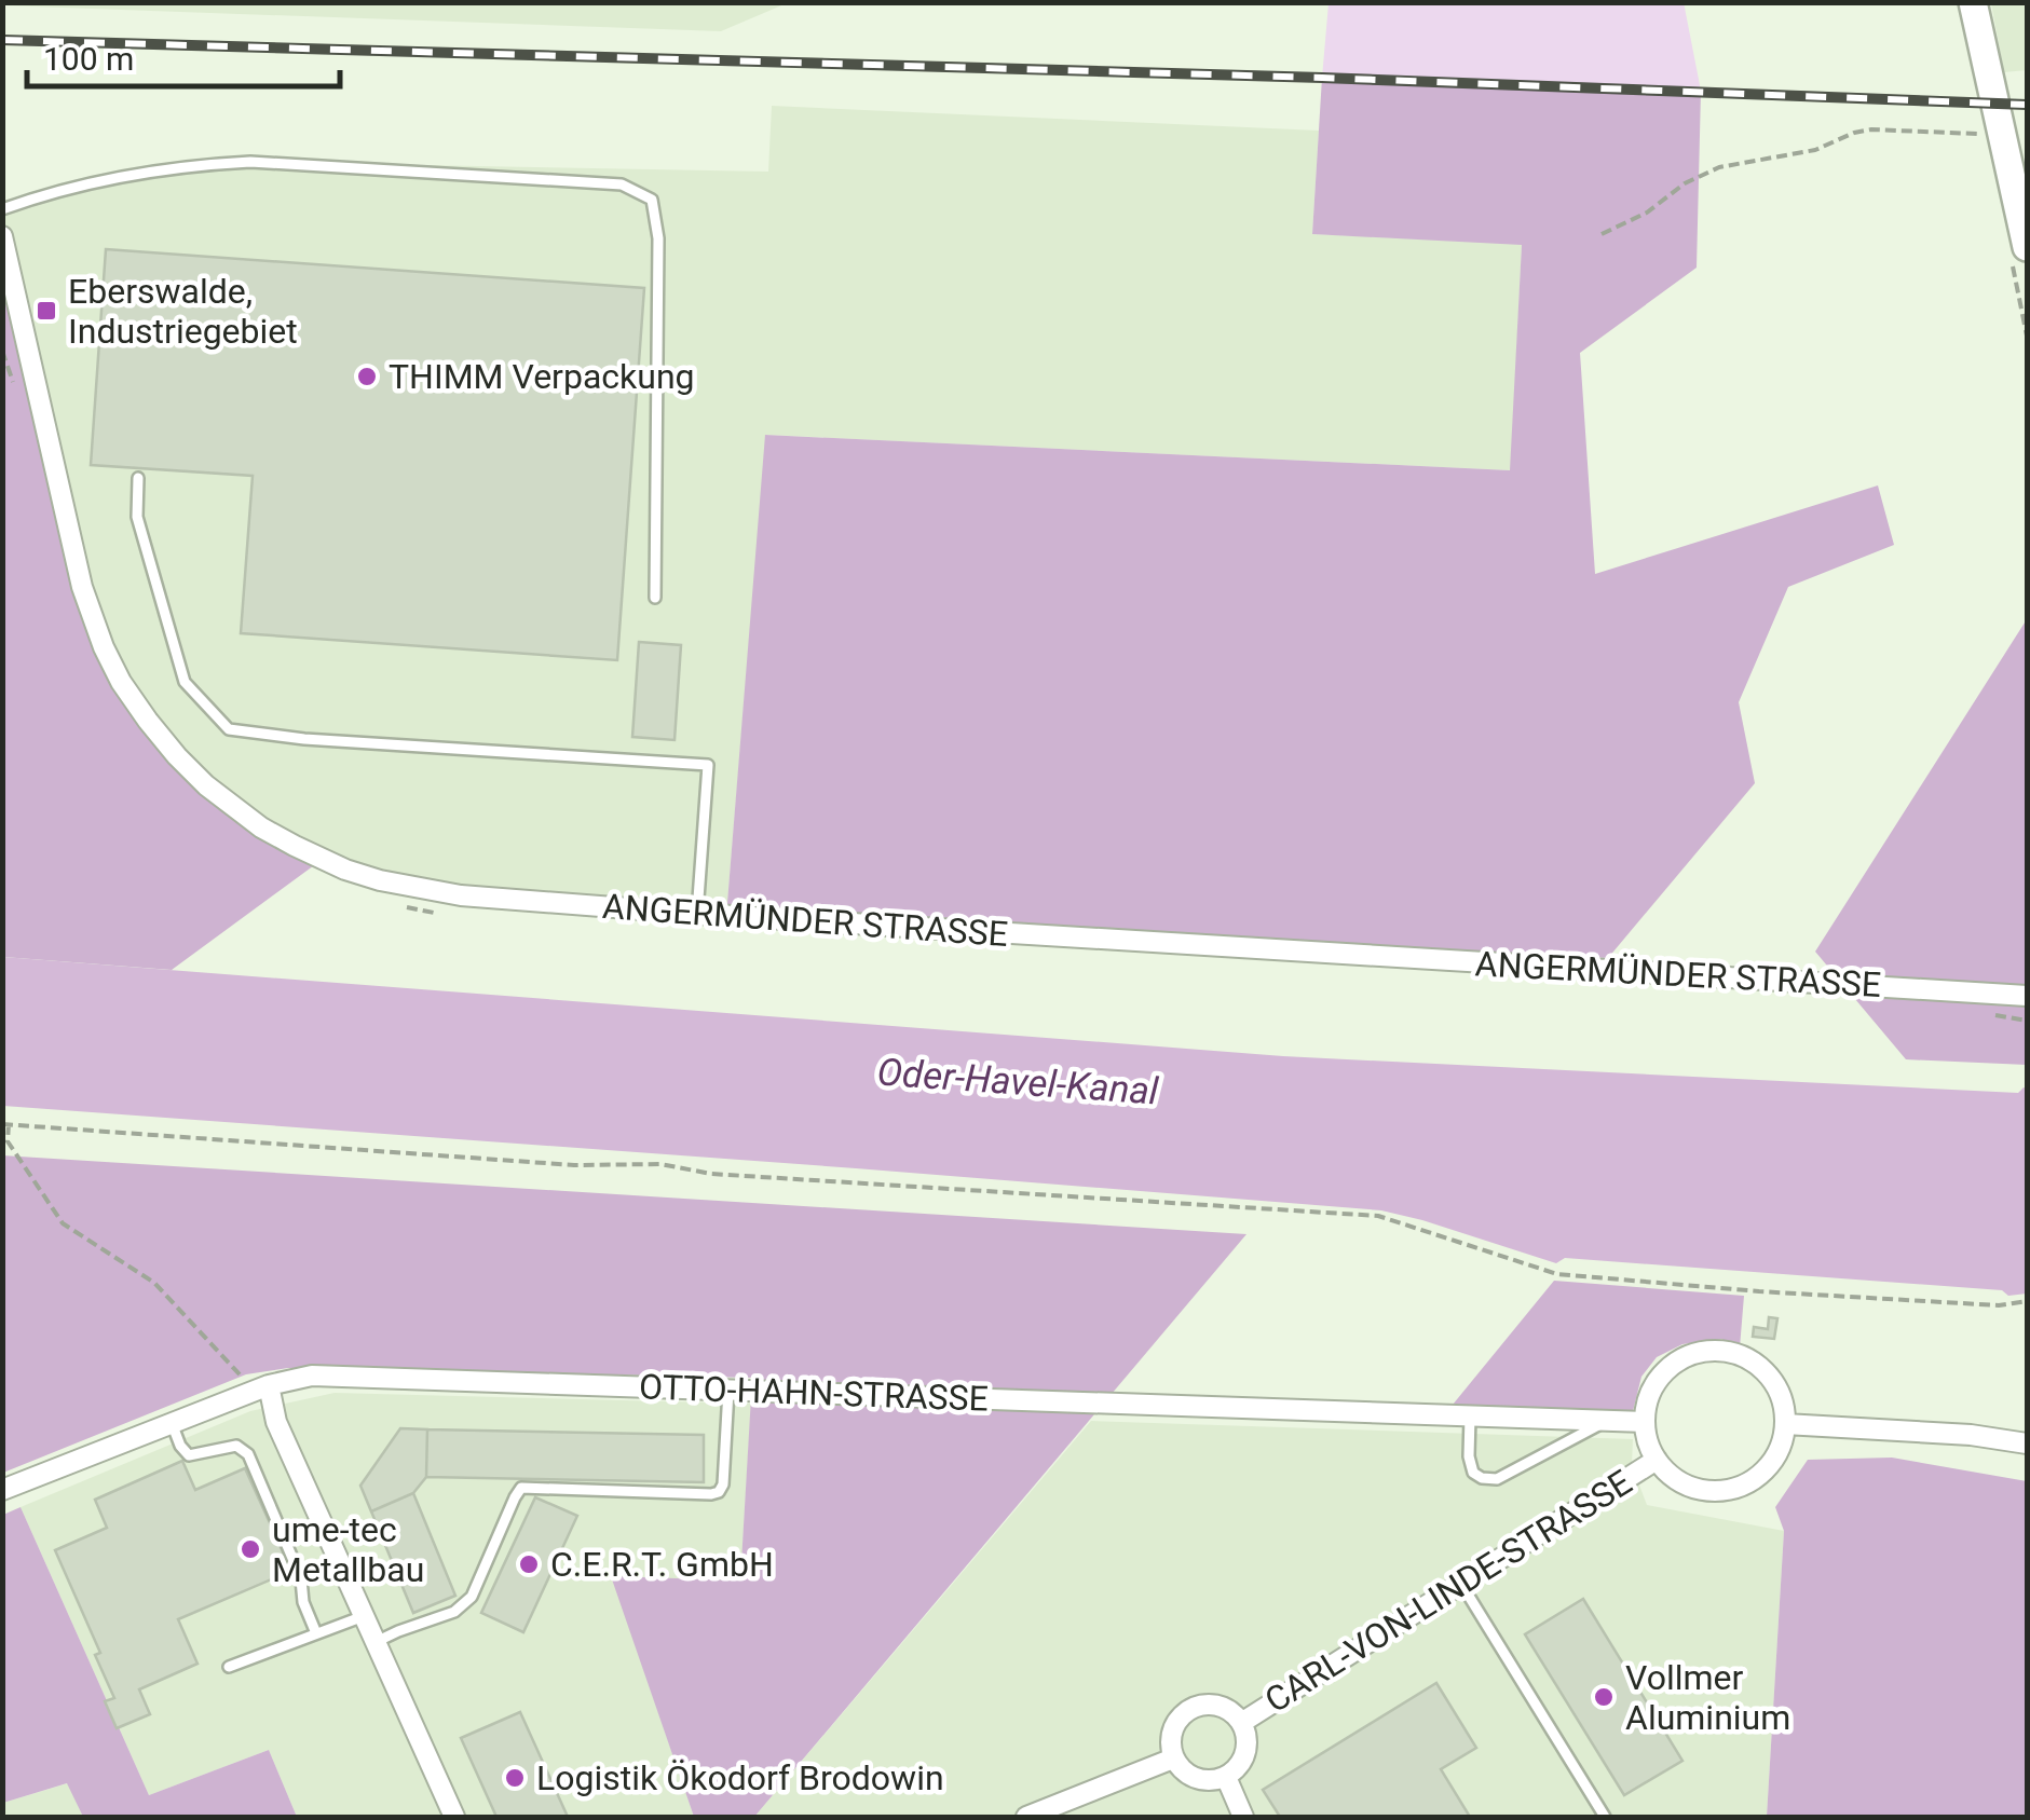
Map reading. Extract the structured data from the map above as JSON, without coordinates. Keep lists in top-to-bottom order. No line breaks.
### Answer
{"streets":{"street":["ANGERMÜNDER STRASSE","OTTO-HAHN-STRASSE","CARL-VON-LINDE-STRASSE"]},"crossings":[["OTTO-HAHN-STRASSE","CARL-VON-LINDE-STRASSE"]],"water":["Oder-Havel-Kanal"],"places":{"transit":["Eberswalde, Industriegebiet"],"other":["THIMM Verpackung","ume-tec Metallbau","C.E.R.T. GmbH","Vollmer Aluminium","Logistik Ökodorf Brodowin"]},"scale_bar":"100 m"}
